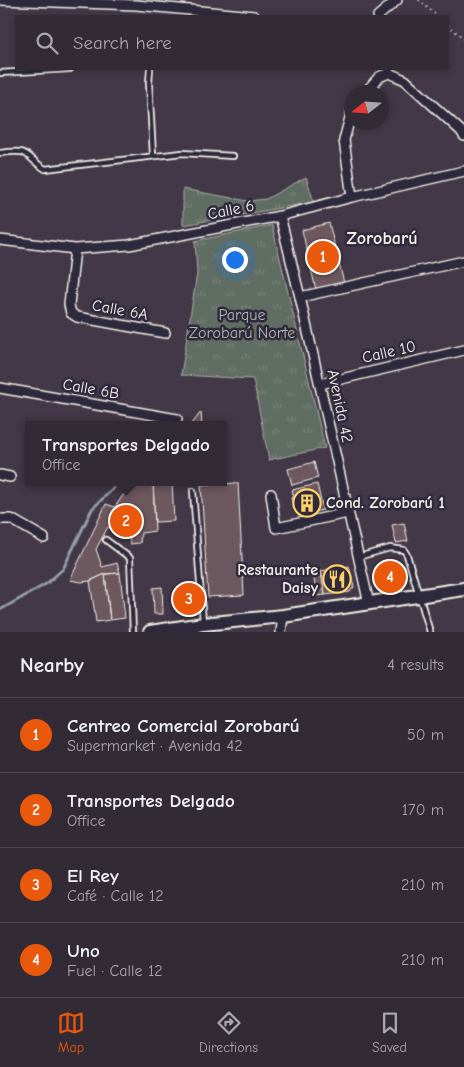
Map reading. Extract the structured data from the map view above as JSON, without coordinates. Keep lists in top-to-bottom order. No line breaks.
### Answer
{"streets":{"street":["Calle 6","Calle 6A","Calle 10","Calle 6B","Avenida 42"]},"crossings":[["Calle 6","Calle 6A"],["Calle 6","Avenida 42"],["Calle 10","Avenida 42"]],"districts":["Zorobarú"],"parks":["Parque Zorobarú Norte"],"places":{"building":["Cond. Zorobarú 1"],"restaurant":["Restaurante Daisy"]},"north":"left","page":{"search":"Search here","pins":["1","2","4","3"],"popup":["Transportes Delgado","Office"],"heading":["Nearby","4 results"],"list":[{"mark":"1","name":"Centreo Comercial Zorobarú","note":"Supermarket · Avenida 42","value":"50 m"},{"mark":"2","name":"Transportes Delgado","note":"Office","value":"170 m"},{"mark":"3","name":"El Rey","note":"Café · Calle 12","value":"210 m"},{"mark":"4","name":"Uno","note":"Fuel · Calle 12","value":"210 m"}],"nav":["Map","Directions","Saved"]}}
